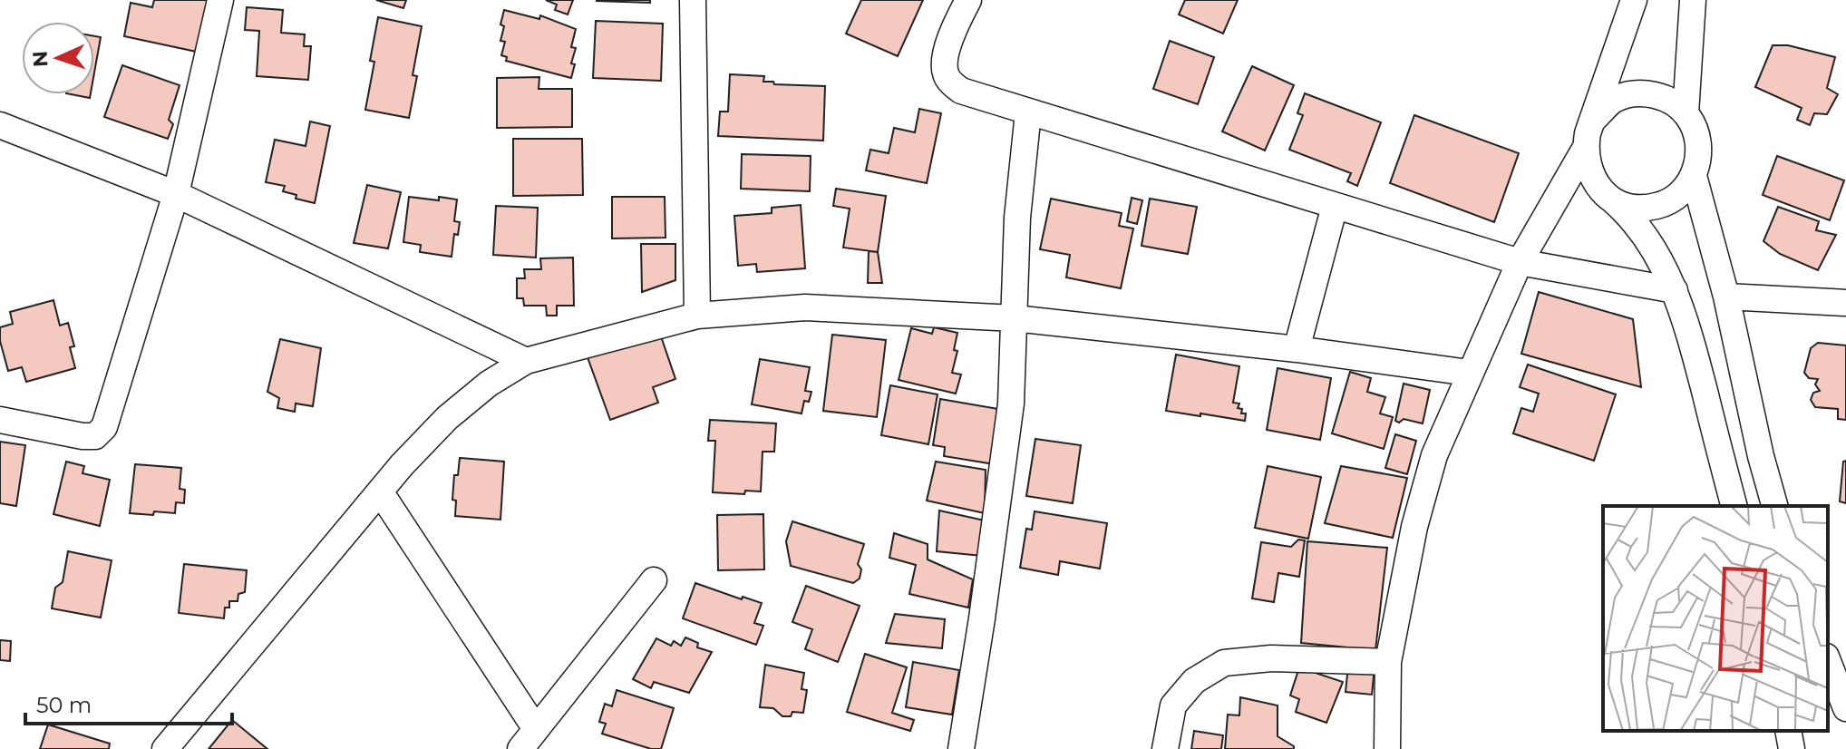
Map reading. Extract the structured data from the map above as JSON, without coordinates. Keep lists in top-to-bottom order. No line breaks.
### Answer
{"scale_bar":"50 m","north":"left"}
